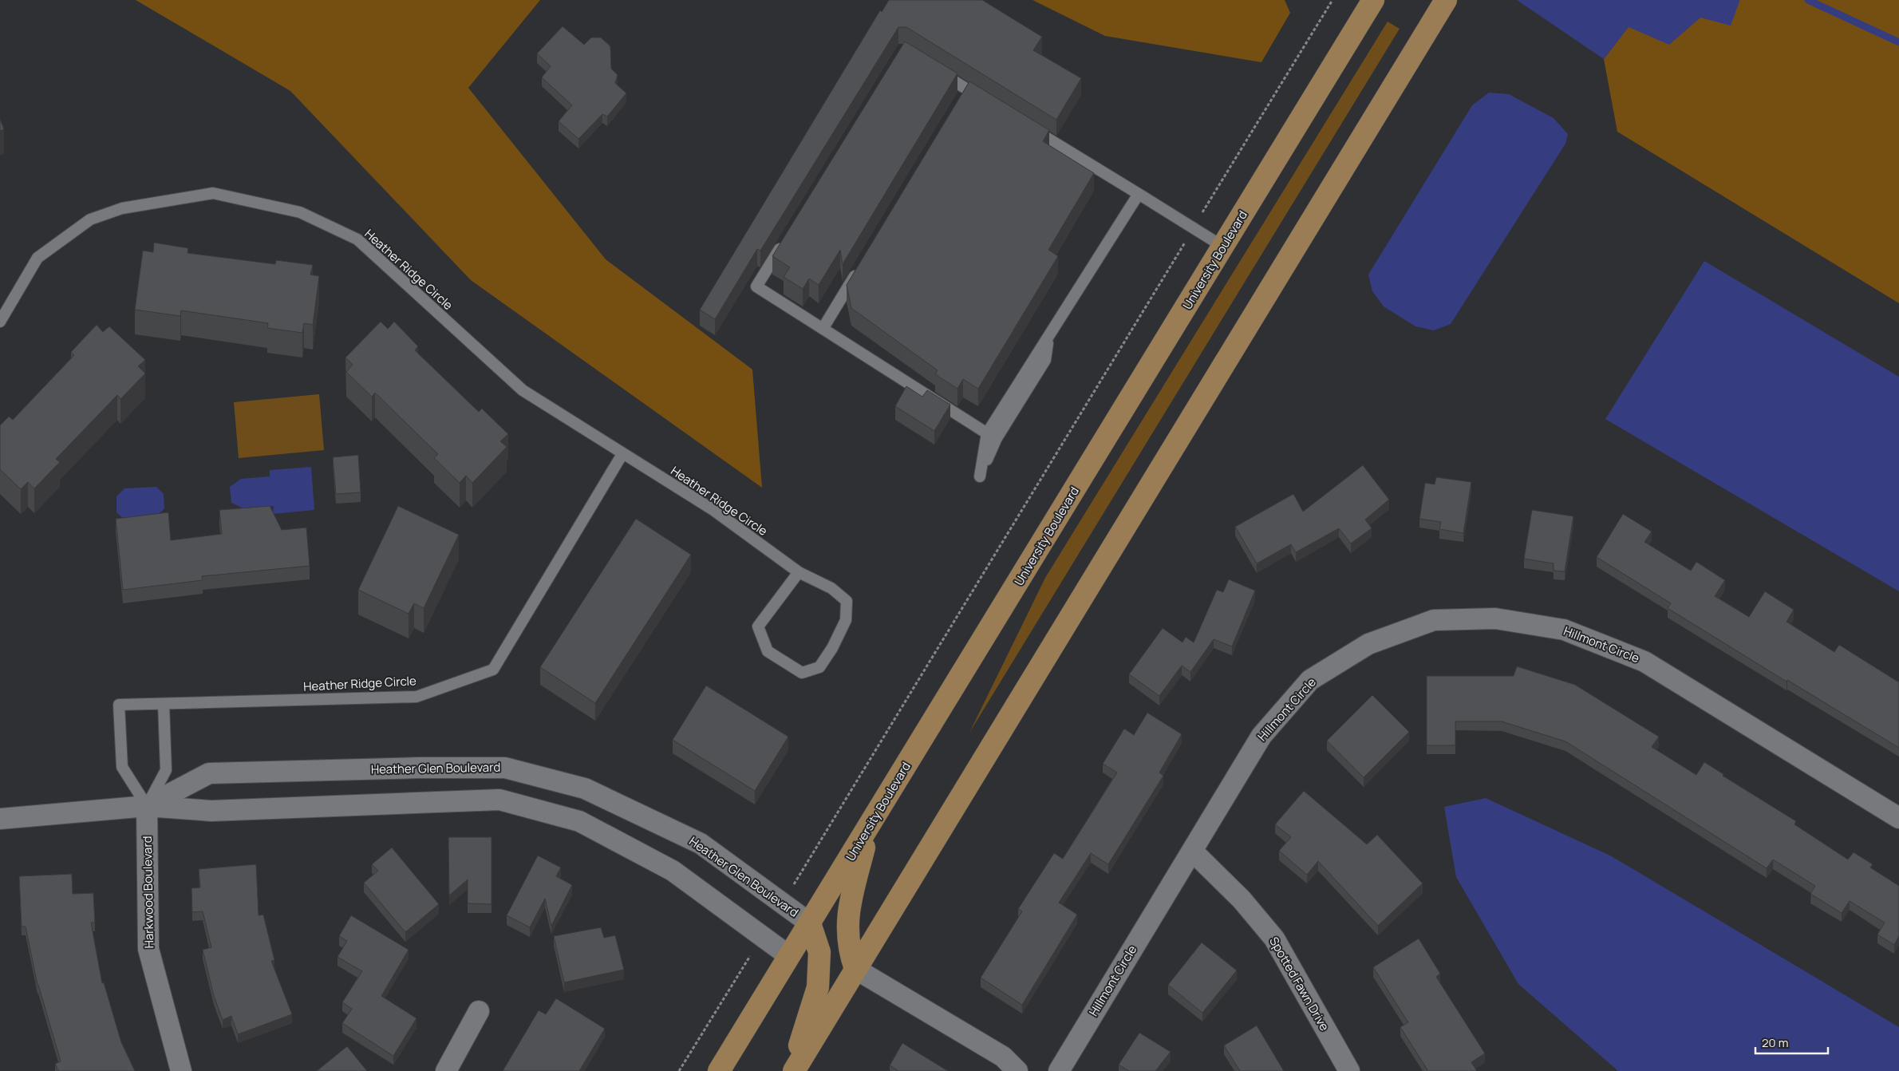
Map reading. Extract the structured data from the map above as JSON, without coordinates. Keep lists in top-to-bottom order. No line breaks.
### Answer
{"streets":{"main road":["University Boulevard"],"street":["Hillmont Circle","Heather Glen Boulevard","Harkwood Boulevard","Spotted Fawn Drive"],"lane":["Heather Ridge Circle"]},"crossings":[["University Boulevard","Heather Glen Boulevard"],["Heather Ridge Circle","Heather Glen Boulevard"],["Heather Ridge Circle","Harkwood Boulevard"],["Hillmont Circle","Spotted Fawn Drive"],["Heather Glen Boulevard","Harkwood Boulevard"]],"scale_bar":"20 m"}
